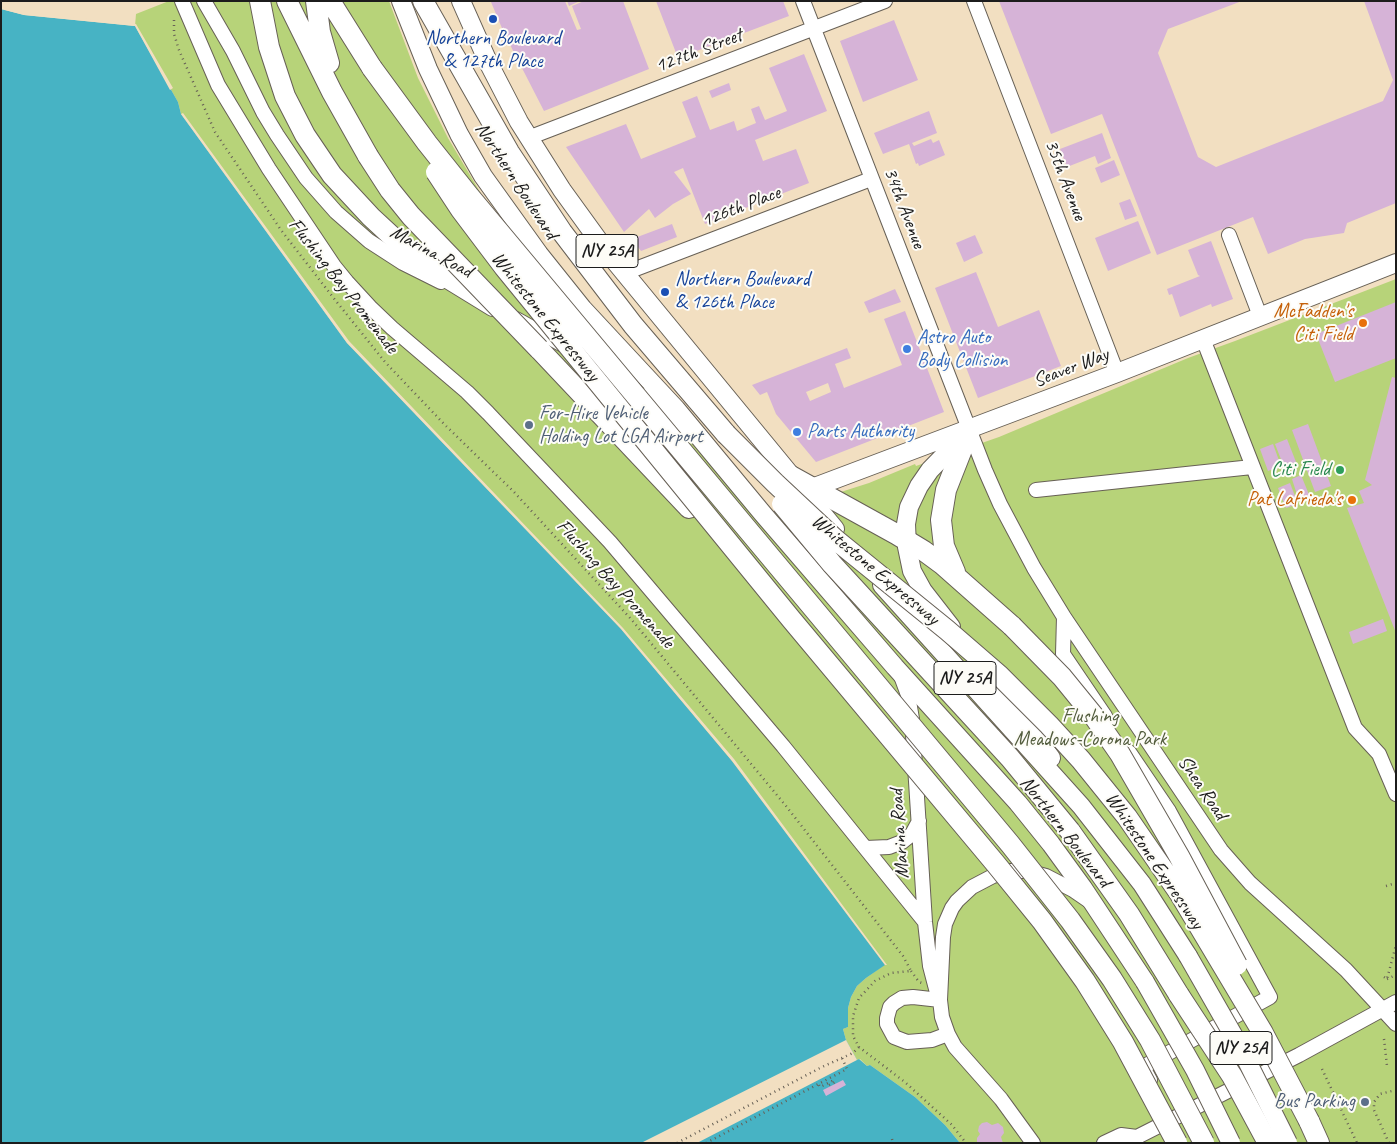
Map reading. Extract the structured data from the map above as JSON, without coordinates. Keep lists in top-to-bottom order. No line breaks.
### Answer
{"streets":{"highway":["Whitestone Expressway"],"main road":["Northern Boulevard","NY 25A","Seaver Way"],"street":["127th Street","35th Avenue","126th Place","34th Avenue","Marina Road","Shea Road"],"path":["Flushing Bay Promenade"]},"crossings":[["127th Street","Northern Boulevard"],["127th Street","34th Avenue"],["35th Avenue","Seaver Way"],["Northern Boulevard","126th Place"],["Northern Boulevard","Marina Road"],["Northern Boulevard","Seaver Way"],["126th Place","34th Avenue"],["34th Avenue","Seaver Way"],["34th Avenue","Shea Road"],["Seaver Way","Shea Road"]],"parks":["Flushing Meadows-Corona Park"],"places":["Northern Boulevard & 127th Place","Northern Boulevard & 126th Place","McFadden's Citi Field","Astro Auto Body Collision","For-Hire Vehicle Holding Lot LGA Airport","Parts Authority","Citi Field","Pat Lafrieda's","Bus Parking"]}
